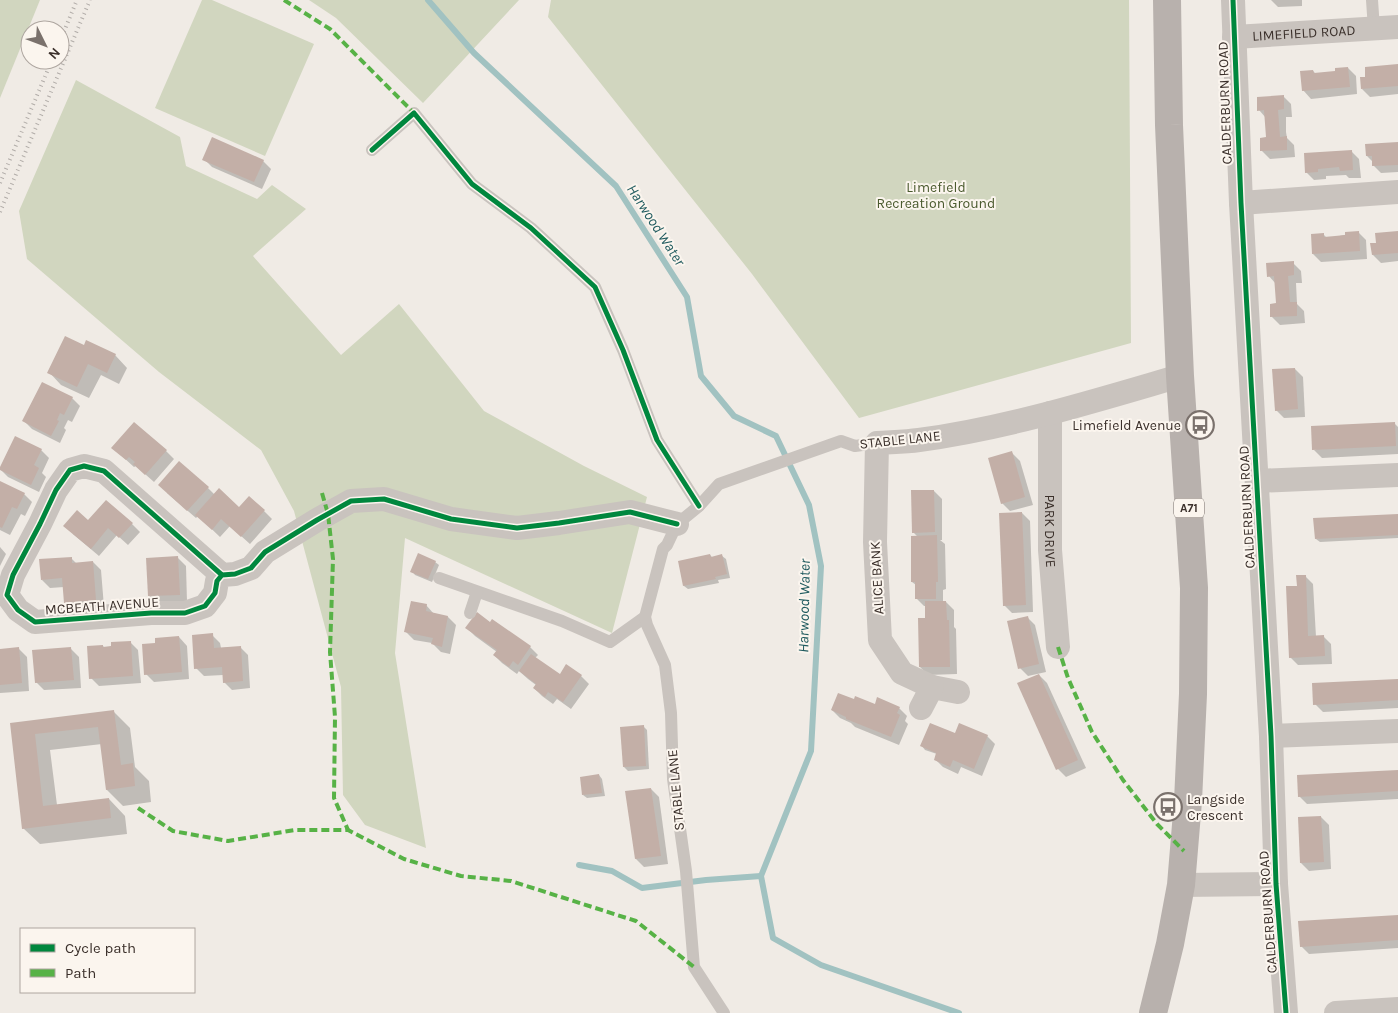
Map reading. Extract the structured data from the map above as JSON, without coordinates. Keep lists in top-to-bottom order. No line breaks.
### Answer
{"streets":{"main road":["A71"],"street":["LIMEFIELD ROAD","CALDERBURN ROAD","STABLE LANE","PARK DRIVE","ALICE BANK","MCBEATH AVENUE"]},"crossings":[["LIMEFIELD ROAD","CALDERBURN ROAD"],["STABLE LANE","A71"],["STABLE LANE","PARK DRIVE"],["STABLE LANE","ALICE BANK"]],"water":["Harwood Water"],"parks":["Limefield Recreation Ground"],"places":{"bus stop":["Limefield Avenue","Langside Crescent"]},"legend":["Cycle path","Path"],"north":"bottom right"}
